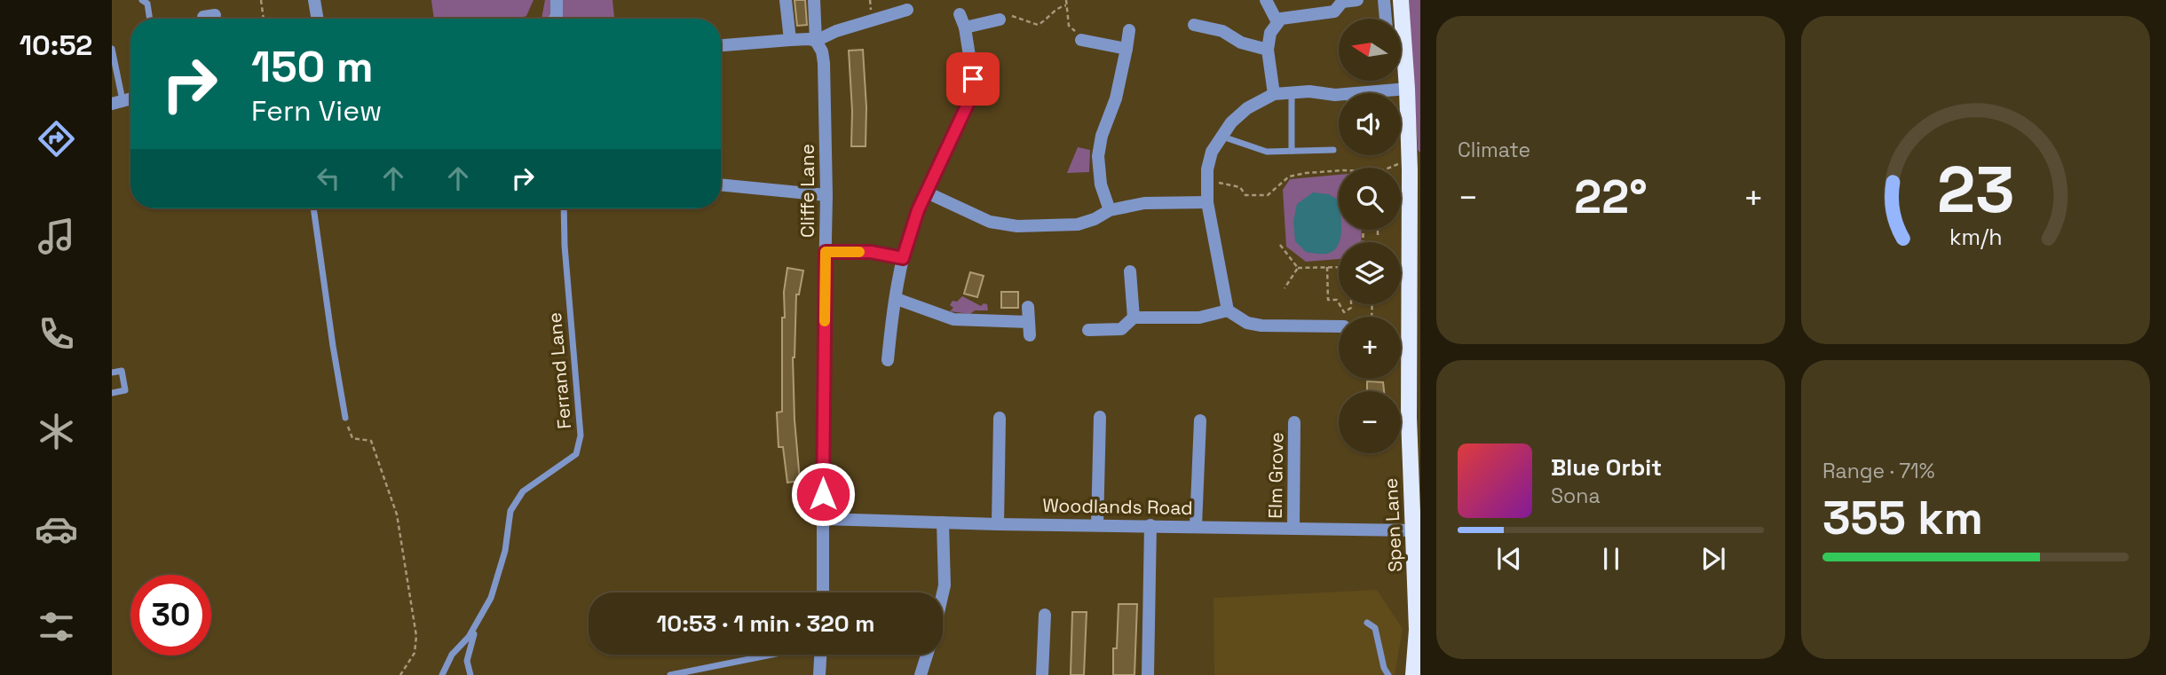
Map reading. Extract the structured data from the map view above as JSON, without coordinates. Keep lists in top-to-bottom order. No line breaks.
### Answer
{"streets":{"main road":["Spen Lane"],"street":["Cliffe Lane","Elm Grove","Woodlands Road"],"lane":["Ferrand Lane"]},"crossings":[["Cliffe Lane","Woodlands Road"],["Elm Grove","Woodlands Road"],["Woodlands Road","Spen Lane"]],"north":"left","page":{"tabs":"10:52","tile":["Climate",["Range · 71%","355 km"]],"map_buttons":["+","−"],"turn":["150 m","Fern View"],"heat":["−","22°","+"],"song":["Blue Orbit","Sona"],"limit":"30","trip":"10:53 · 1 min · 320 m","gauge":["23","km/h"]}}
